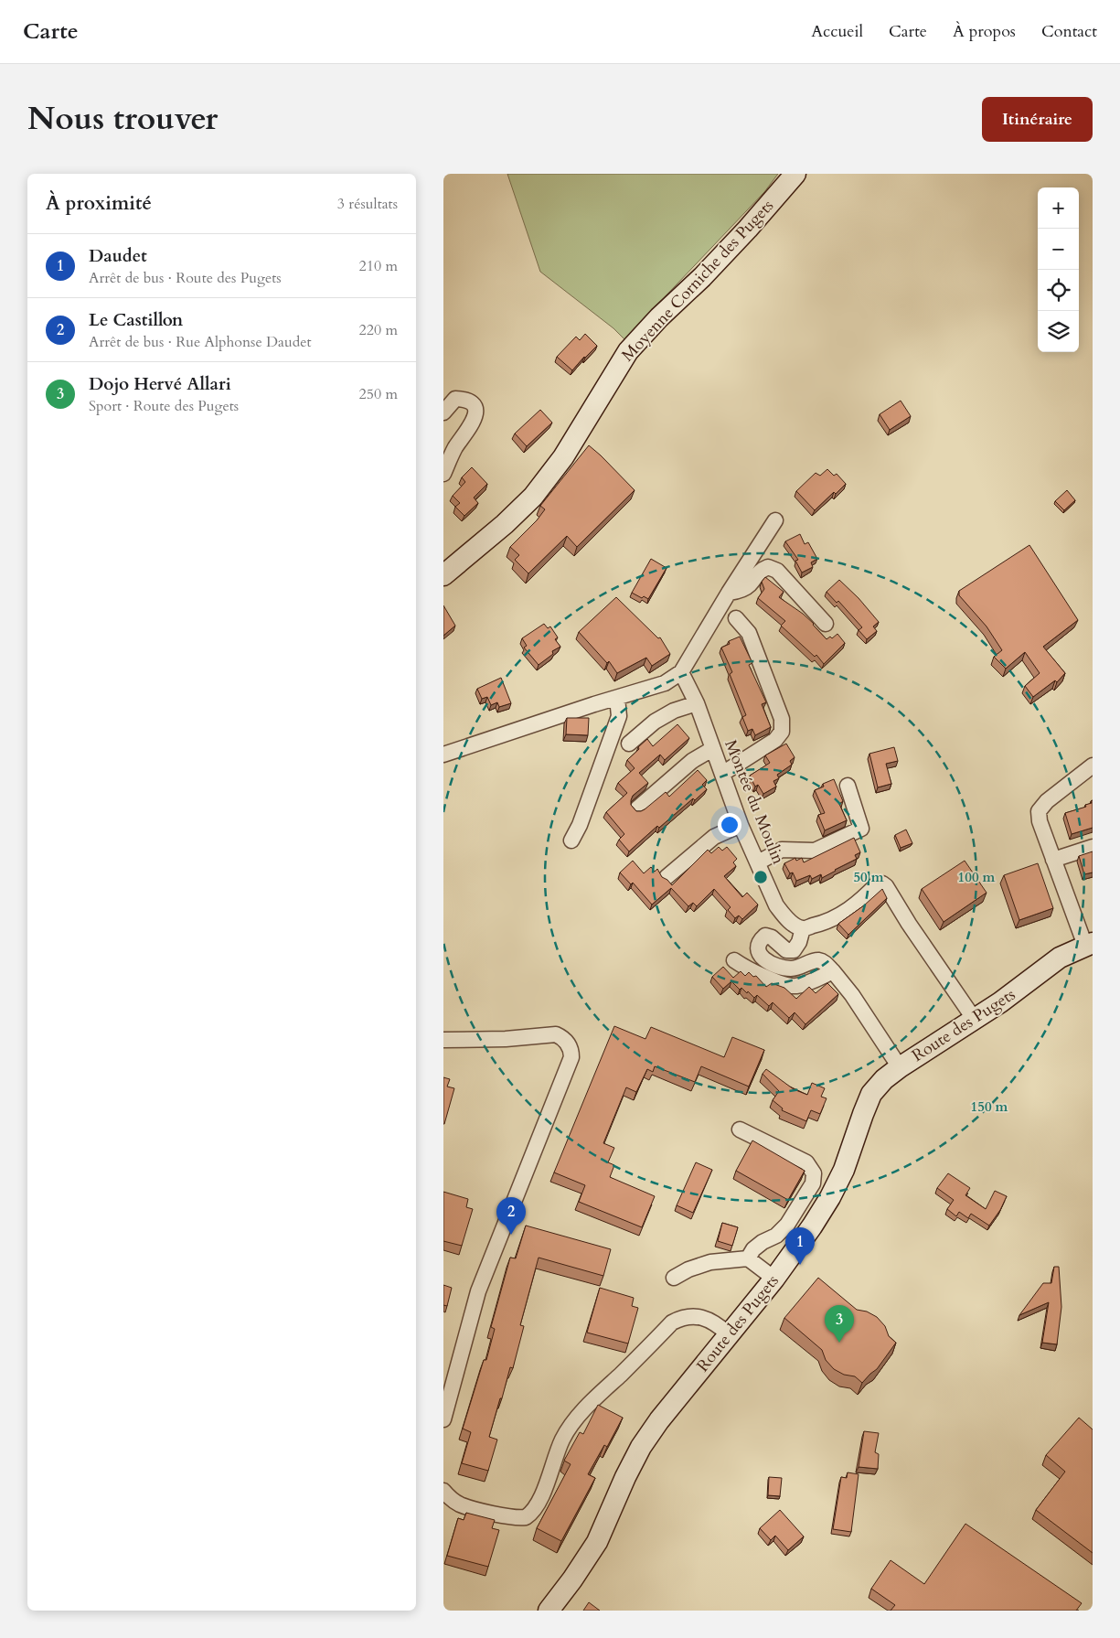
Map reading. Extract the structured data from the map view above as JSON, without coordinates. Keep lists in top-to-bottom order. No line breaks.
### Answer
{"streets":{"main road":["Moyenne Corniche des Pugets","Route des Pugets"],"street":["Montée du Moulin"]},"page":{"header":"Carte","nav":["Accueil","Carte","À propos","Contact"],"title":"Nous trouver","buttons":"Itinéraire","heading":["À proximité","3 résultats"],"map_buttons":["+","−"],"list":[{"mark":"1","name":"Daudet","note":"Arrêt de bus · Route des Pugets","value":"210 m"},{"mark":"2","name":"Le Castillon","note":"Arrêt de bus · Rue Alphonse Daudet","value":"220 m"},{"mark":"3","name":"Dojo Hervé Allari","note":"Sport · Route des Pugets","value":"250 m"}],"pins":["2","1","3"]},"rings":["50 m","100 m","150 m"]}
